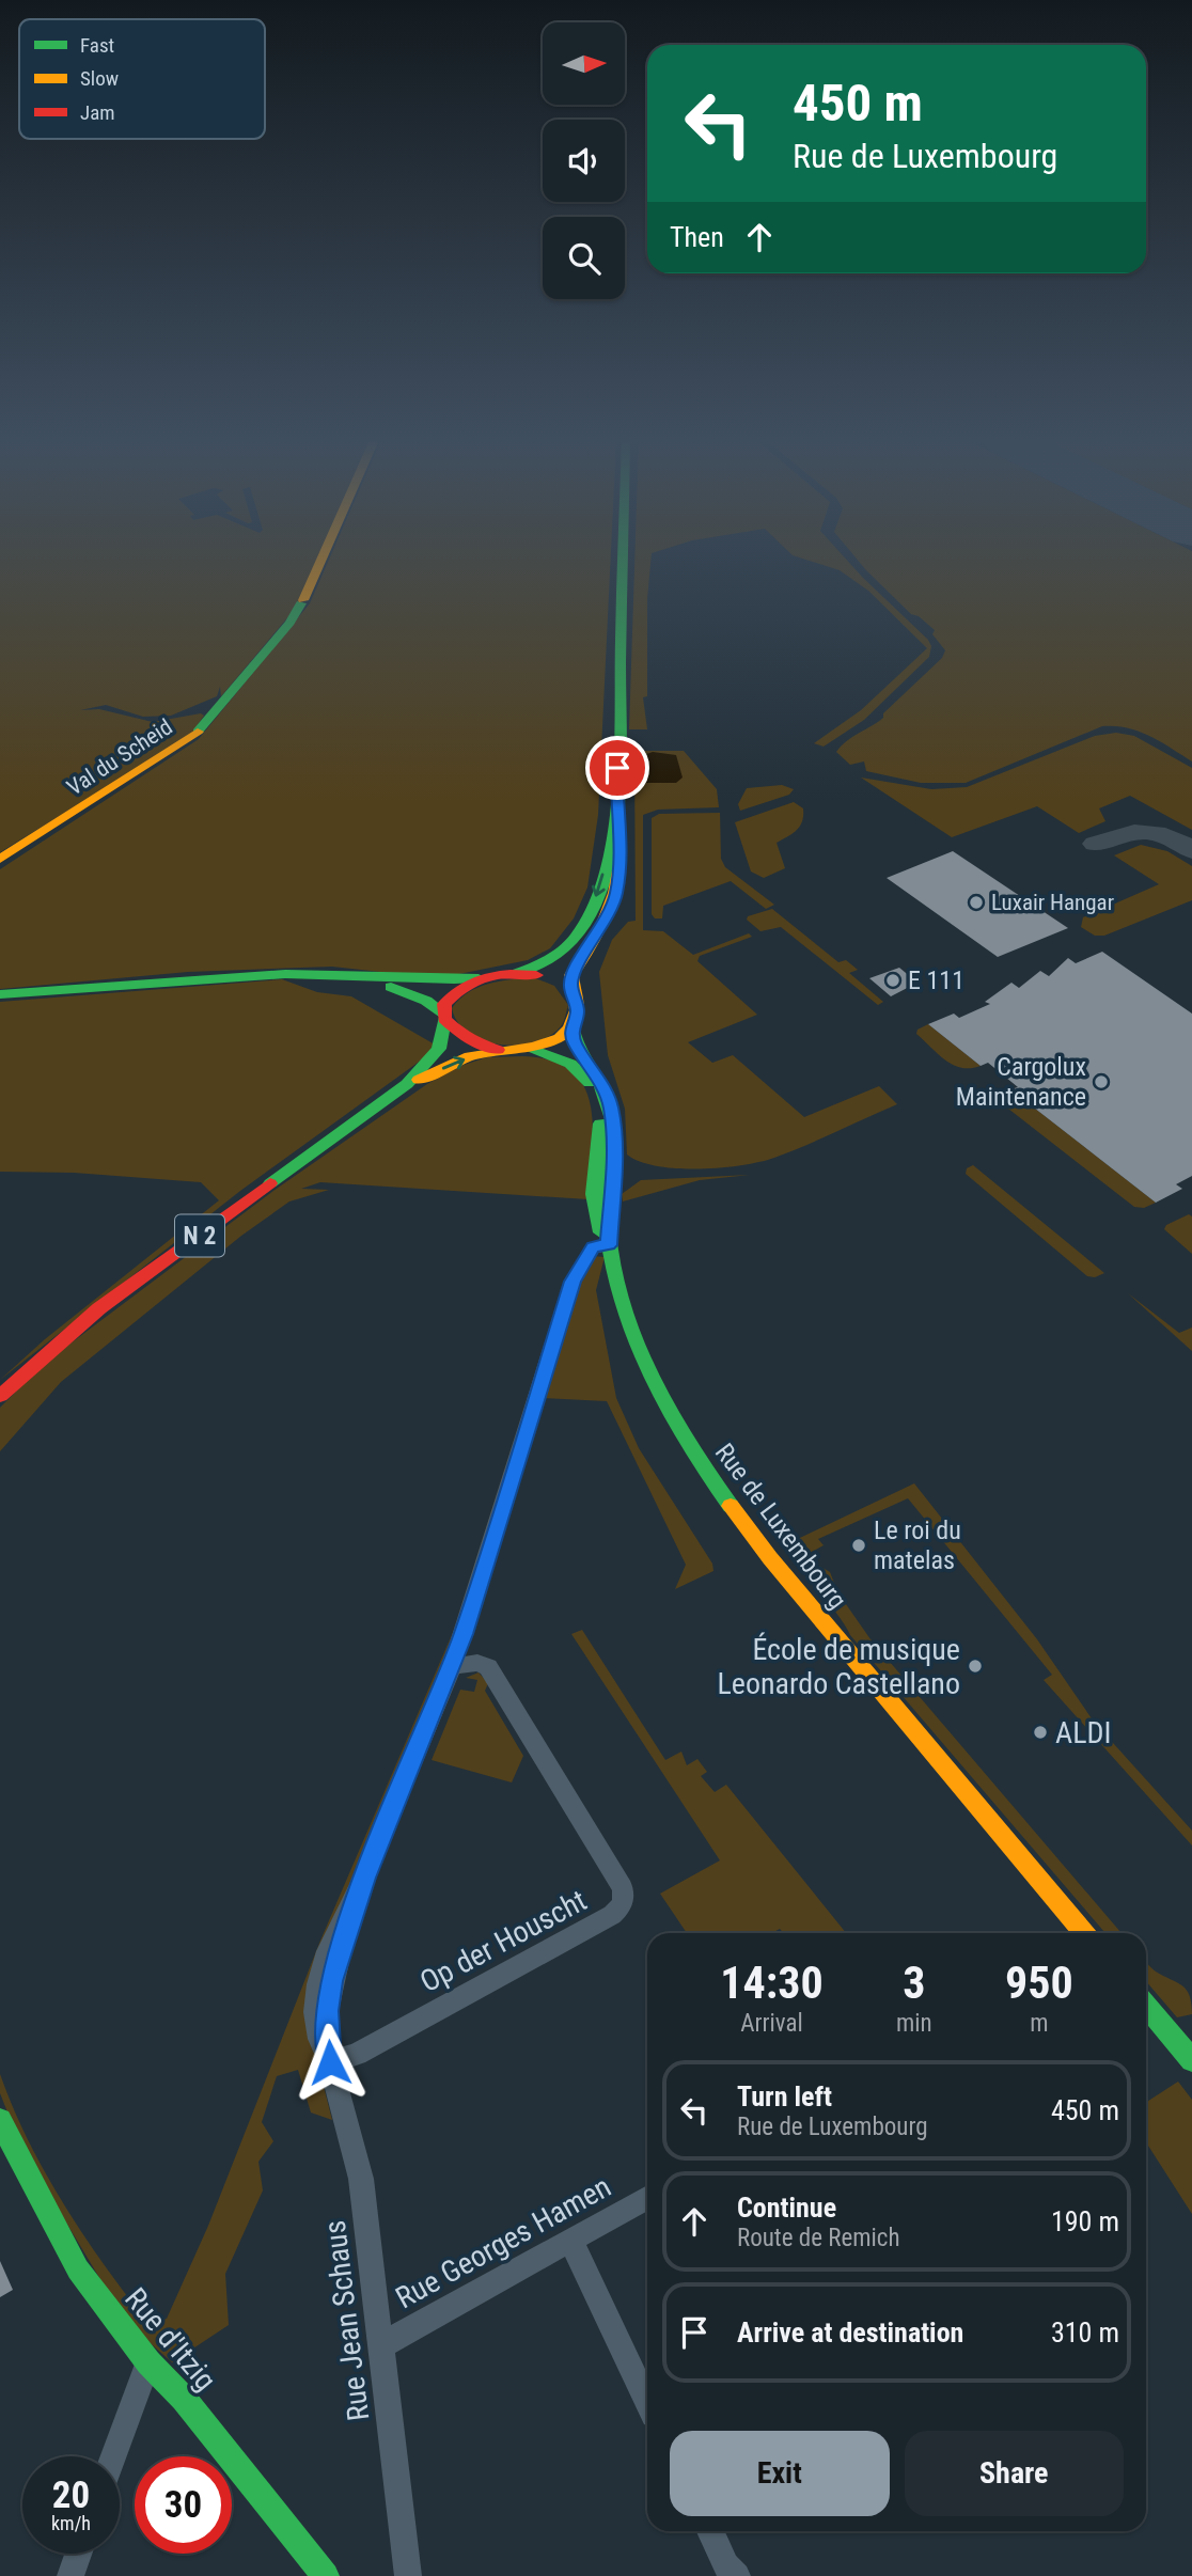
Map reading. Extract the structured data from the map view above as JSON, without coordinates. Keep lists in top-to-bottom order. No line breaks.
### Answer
{"streets":{"main road":["Val du Scheid","N 2","Rue de Luxembourg","Rue d'Itzig"],"street":["Op der Houscht","Rue Georges Hamen","Rue Jean Schaus"]},"crossings":[["N 2","Rue de Luxembourg"],["Rue de Luxembourg","Rue Jean Schaus"],["Op der Houscht","Rue Jean Schaus"],["Rue Georges Hamen","Rue Jean Schaus"]],"places":["Luxair Hangar","E 111","Cargolux Maintenance","Le roi du matelas","École de musique Leonardo Castellano","ALDI"],"legend":["Fast","Slow","Jam"],"north":"right","page":{"turn":["450 m","Rue de Luxembourg"],"then":"Then","eta":["14:30","Arrival","3","min","950","m"],"list":[{"name":"Turn left","note":"Rue de Luxembourg","value":"450 m"},{"name":"Continue","note":"Route de Remich","value":"190 m"},{"name":"Arrive at destination","value":"310 m"}],"buttons":["Exit","Share"],"speed":"20 km/h","limit":"30"}}
